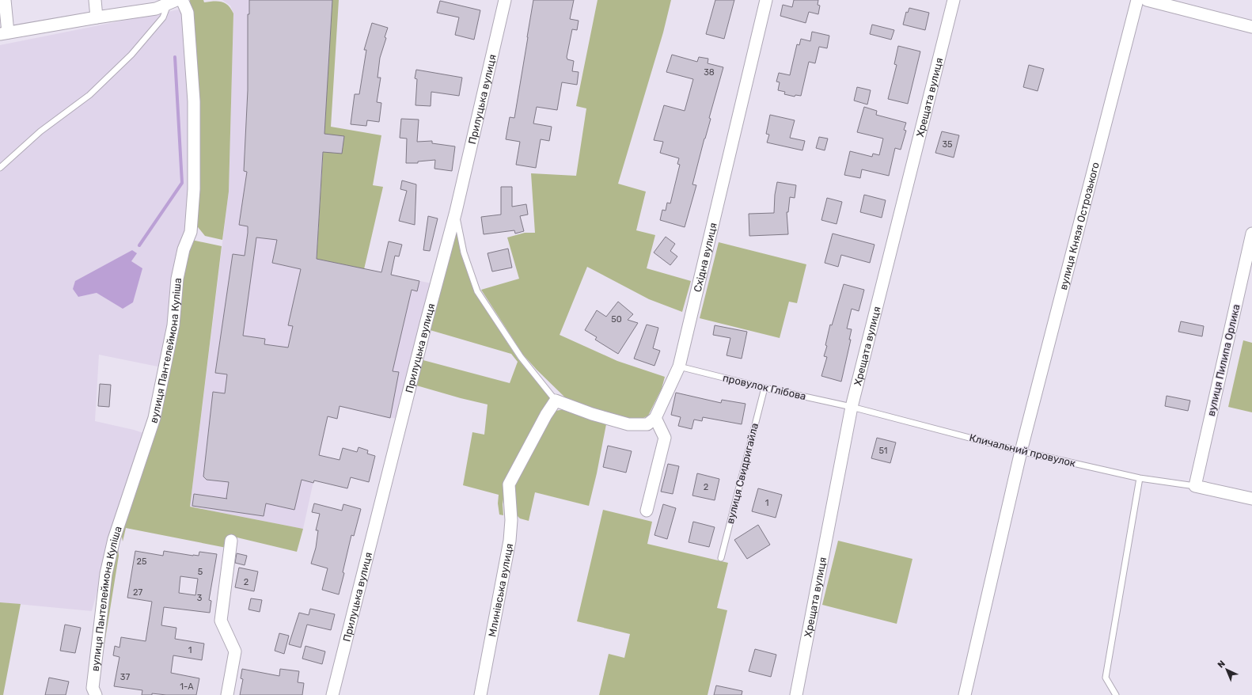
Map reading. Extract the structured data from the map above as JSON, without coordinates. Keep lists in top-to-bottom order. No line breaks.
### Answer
{"streets":{"street":["Хрещата вулиця","Прилуцька вулиця","вулиця Князя Острозького","Східна вулиця","вулиця Пантелеймона Куліша","вулиця Пилипа Орлика","Млинівська вулиця"],"lane":["провулок Глібова","Кличальний провулок","вулиця Свидригайла"]},"crossings":[["Хрещата вулиця","провулок Глібова"],["Хрещата вулиця","Кличальний провулок"],["вулиця Князя Острозького","Кличальний провулок"],["Східна вулиця","провулок Глібова"],["вулиця Пилипа Орлика","Кличальний провулок"],["провулок Глібова","Кличальний провулок"],["провулок Глібова","вулиця Свидригайла"]],"house_numbers":["38","35","50","51","2","1","25","5","2","27","3","1","37","1-А"],"north":"top left"}
